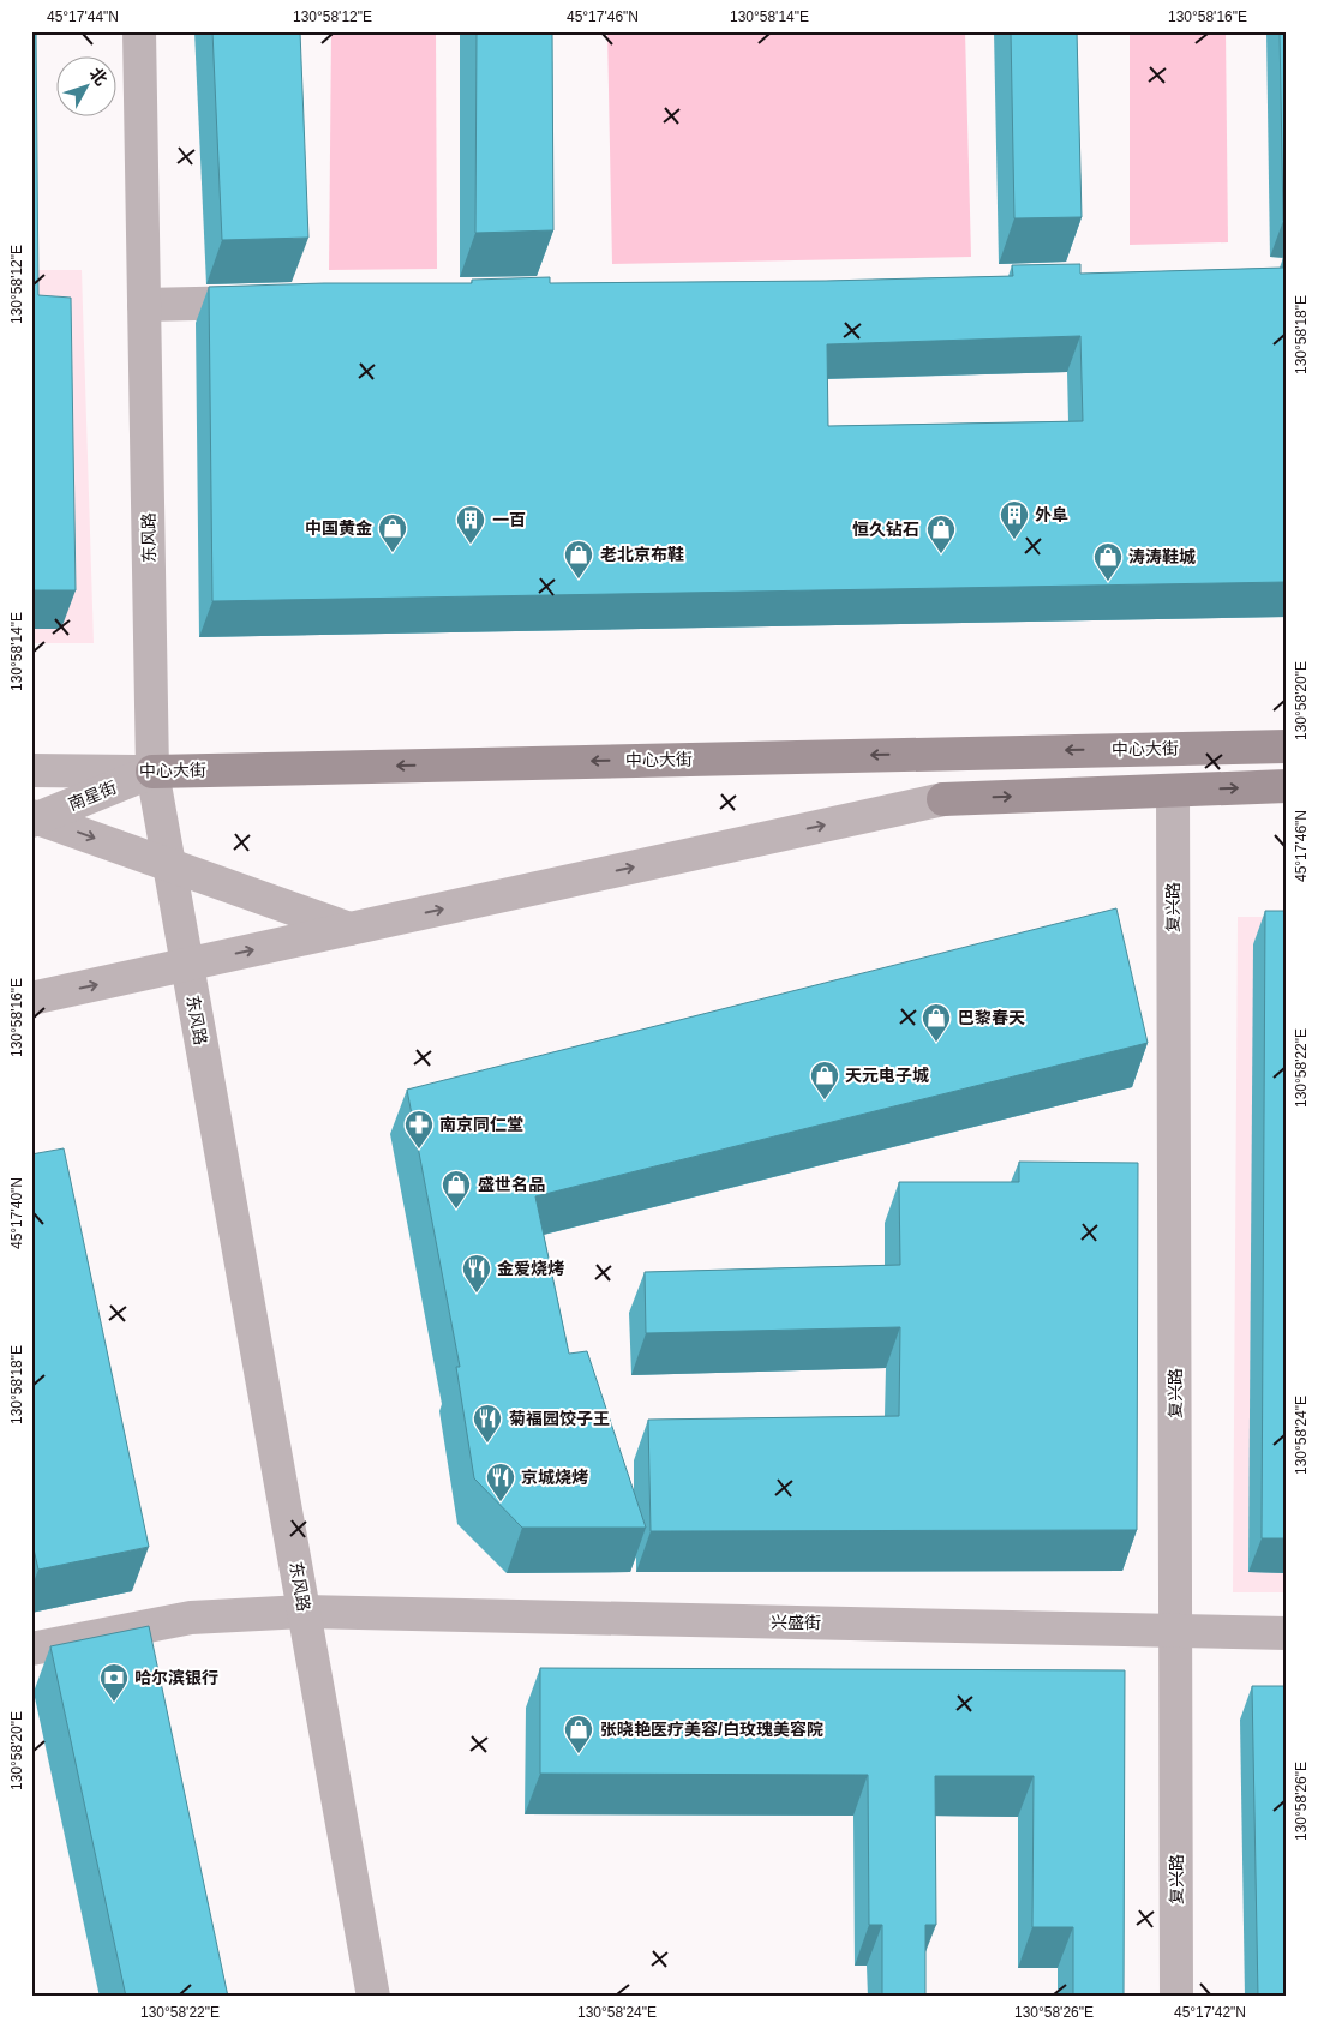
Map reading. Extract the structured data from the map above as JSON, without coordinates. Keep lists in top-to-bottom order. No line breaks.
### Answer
{"streets":{"main road":["中心大街"],"street":["东风路","南星街","复兴路","兴盛街"]},"crossings":[["东风路","中心大街"],["东风路","南星街"],["东风路","兴盛街"],["中心大街","南星街"],["复兴路","兴盛街"]],"places":{"building":["外阜","一百"],"shop":["中国黄金","恒久钻石","老北京布鞋","涛涛鞋城","巴黎春天","天元电子城","盛世名品","张晓艳医疗美容/白玫瑰美容院"],"pharmacy":["南京同仁堂"],"restaurant":["金爱烧烤","菊福园饺子王","京城烧烤"],"bank":["哈尔滨银行"]},"north":"top right","coordinates":["45°17'44\"N","130°58'12\"E","45°17'46\"N","130°58'14\"E","130°58'16\"E","130°58'18\"E","130°58'20\"E","130°58'22\"E","45°17'40\"N","130°58'24\"E","130°58'26\"E","45°17'42\"N"]}
